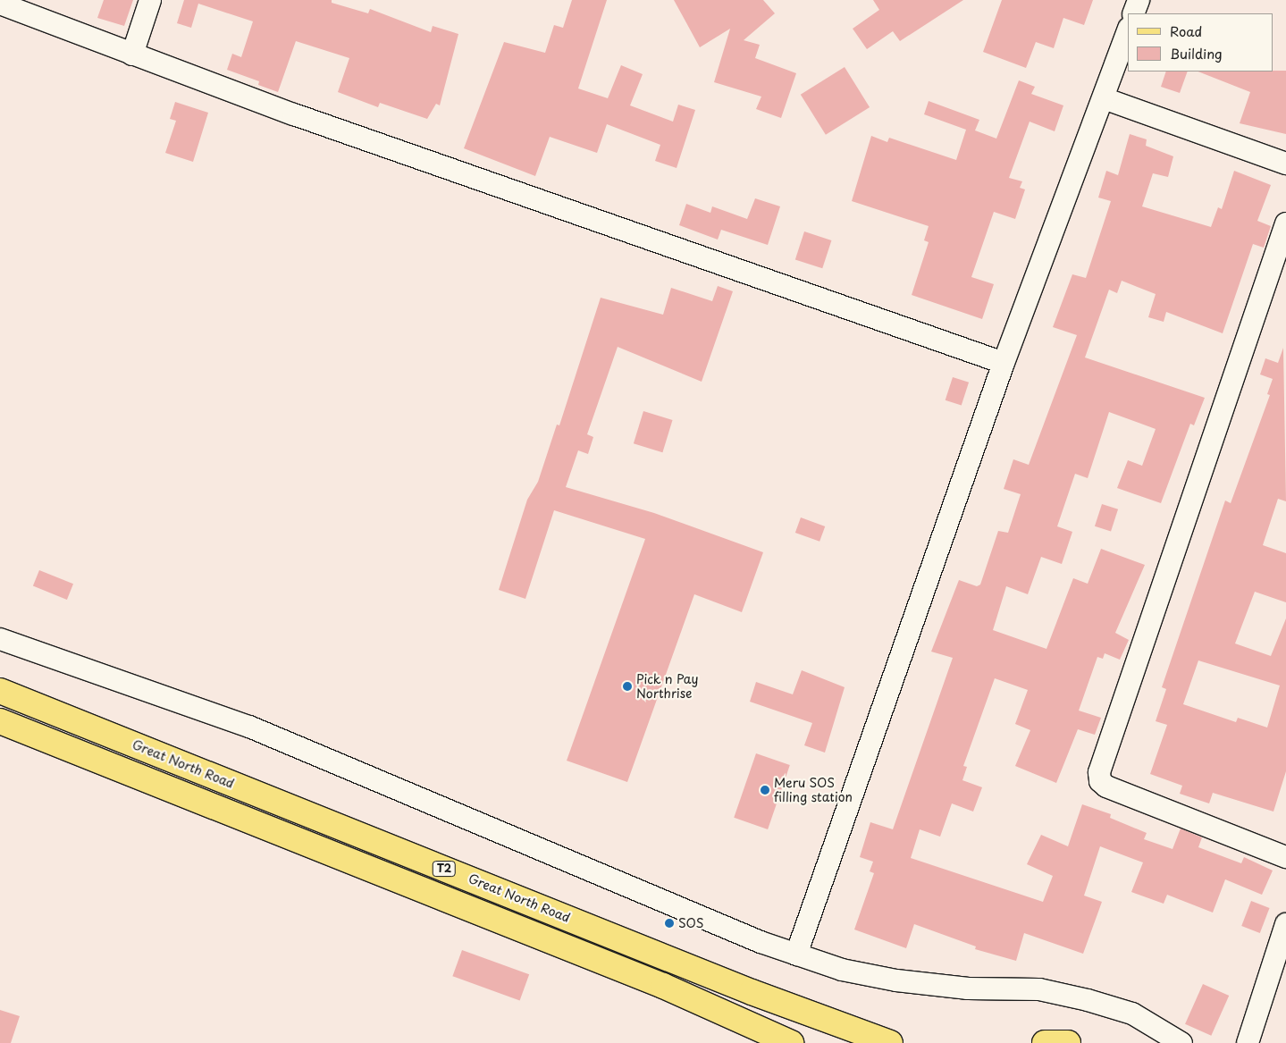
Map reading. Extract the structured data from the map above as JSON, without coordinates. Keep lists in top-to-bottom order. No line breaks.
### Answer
{"streets":{"main road":["Great North Road","T2"]},"places":["Pick n Pay Northrise","Meru SOS filling station","SOS"],"legend":["Road","Building"]}
